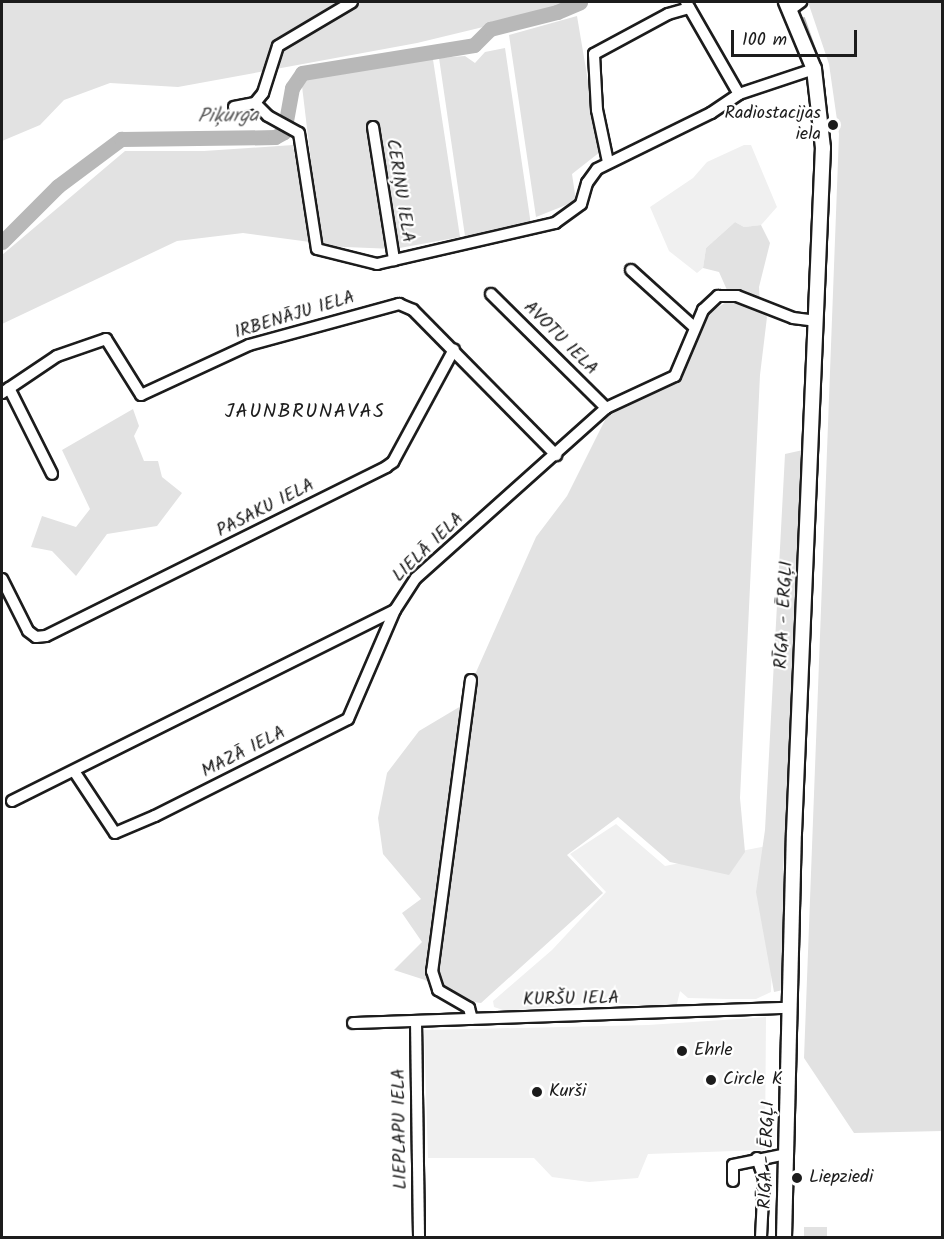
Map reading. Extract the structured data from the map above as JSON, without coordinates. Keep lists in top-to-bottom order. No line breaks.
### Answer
{"streets":{"main road":["RĪGA - ĒRGĻI"],"street":["CERIŅU IELA","IRBENĀJU IELA","AVOTU IELA","PASAKU IELA","LIELĀ IELA","MAZĀ IELA","KURŠU IELA","LIEPLAPU IELA"]},"crossings":[["IRBENĀJU IELA","PASAKU IELA"],["IRBENĀJU IELA","LIELĀ IELA"],["AVOTU IELA","LIELĀ IELA"],["LIELĀ IELA","RĪGA - ĒRGĻI"],["LIELĀ IELA","MAZĀ IELA"],["RĪGA - ĒRGĻI","KURŠU IELA"],["KURŠU IELA","LIEPLAPU IELA"]],"districts":["JAUNBRUNAVAS"],"water":["Piķurga"],"places":["Radiostacijas iela","Ehrle","Circle K","Kurši","Liepziedi"],"scale_bar":"100 m"}
